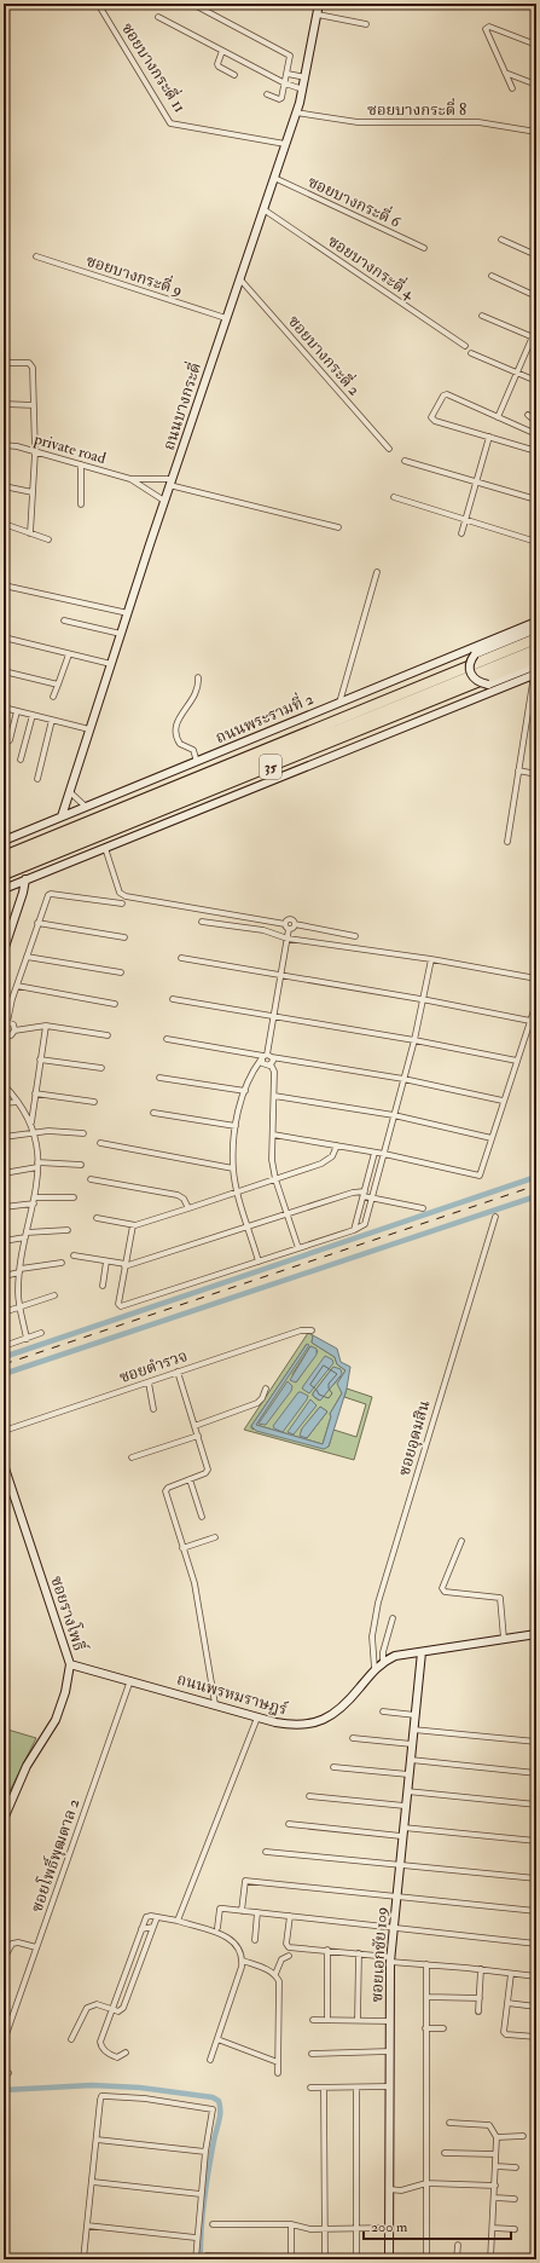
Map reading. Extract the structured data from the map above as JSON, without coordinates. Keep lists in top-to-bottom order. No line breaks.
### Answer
{"streets":{"highway":["ถนนพระรามที่ 2","35"],"street":["ซอยบางกระดี่ 11","ซอยบางกระดี่ 8","ซอยบางกระดี่ 6","ซอยบางกระดี่ 4","ซอยบางกระดี่ 9","ซอยบางกระดี่ 2","ถนนบางกระดี่","private road","ซอยตำรวจ","ซอยอุดมสิน","ซอยรางโพธิ์","ถนนพรหมราษฎร์","ซอยโพธิ์พุฒตาล 2","ซอยเอกชัย 109"]},"crossings":[["ซอยบางกระดี่ 11","ถนนบางกระดี่"],["ซอยบางกระดี่ 8","ถนนบางกระดี่"],["ซอยบางกระดี่ 6","ถนนบางกระดี่"],["ซอยบางกระดี่ 4","ถนนบางกระดี่"],["ซอยบางกระดี่ 9","ถนนบางกระดี่"],["ซอยบางกระดี่ 2","ถนนบางกระดี่"],["ถนนบางกระดี่","ถนนพระรามที่ 2"],["ซอยอุดมสิน","ถนนพรหมราษฎร์"],["ซอยรางโพธิ์","ถนนพรหมราษฎร์"],["ถนนพรหมราษฎร์","ซอยโพธิ์พุฒตาล 2"],["ถนนพรหมราษฎร์","ซอยเอกชัย 109"]],"scale_bar":"200 m"}
